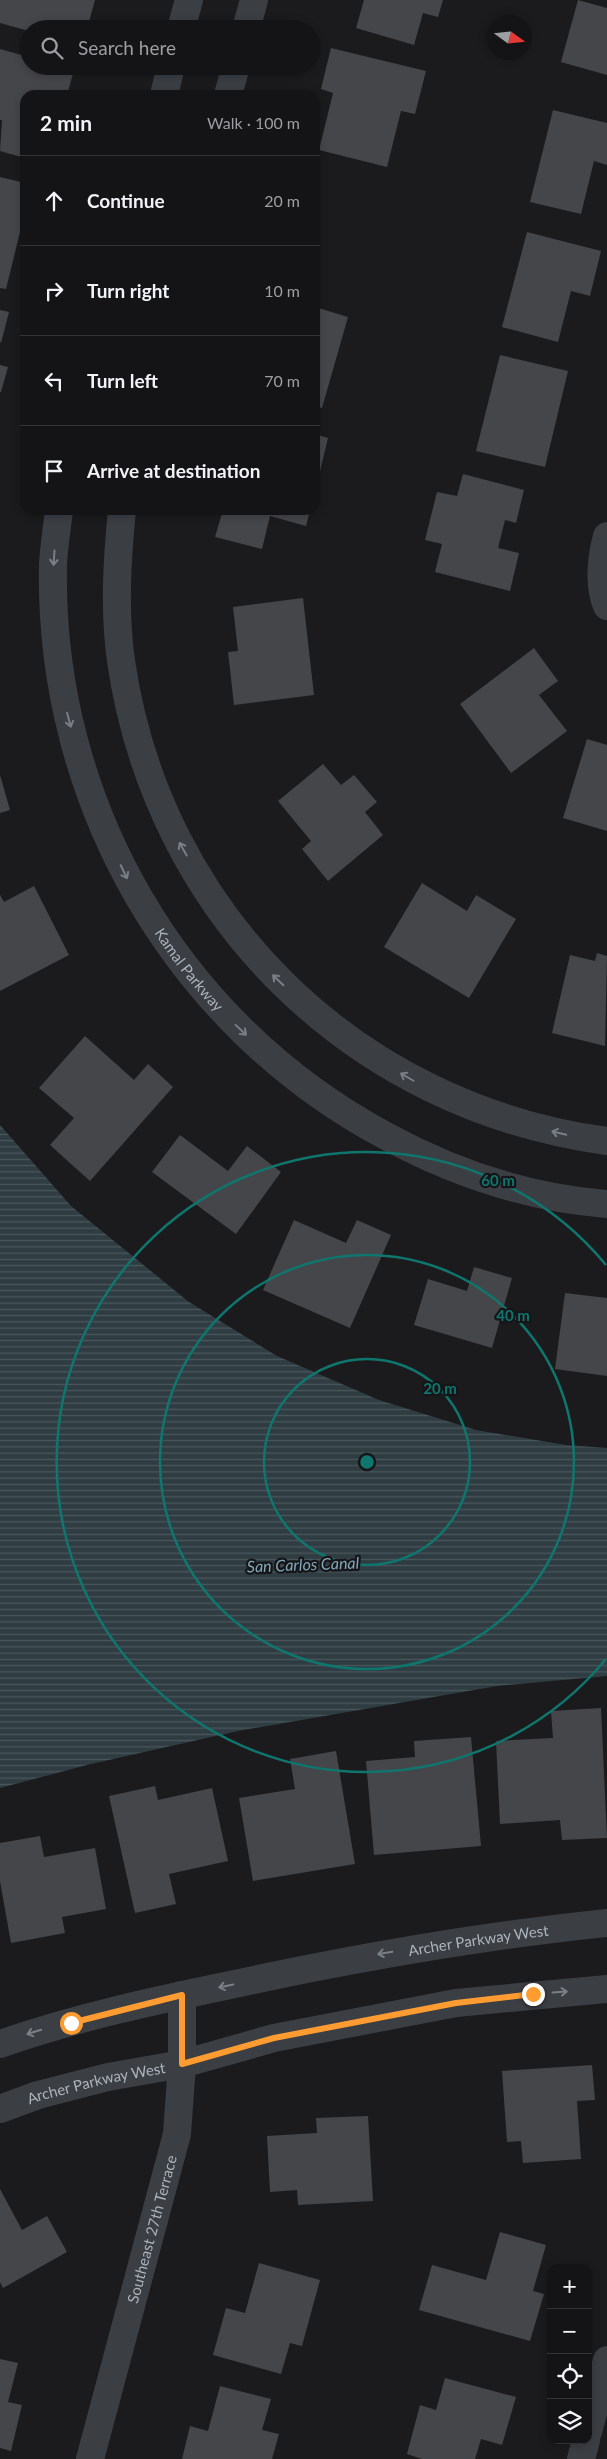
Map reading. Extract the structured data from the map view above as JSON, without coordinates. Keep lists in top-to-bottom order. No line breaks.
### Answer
{"streets":{"street":["Kamal Parkway","Archer Parkway West","Southeast 27th Terrace"]},"crossings":[["Archer Parkway West","Southeast 27th Terrace"]],"one_way":["Kamal Parkway"],"water":["San Carlos Canal"],"north":"right","page":{"search":"Search here","heading":["2 min","Walk · 100 m"],"list":[["Continue","20 m"],["Turn right","10 m"],["Turn left","70 m"],"Arrive at destination"],"map_buttons":["+","−"]},"rings":["60 m","40 m","20 m"]}
